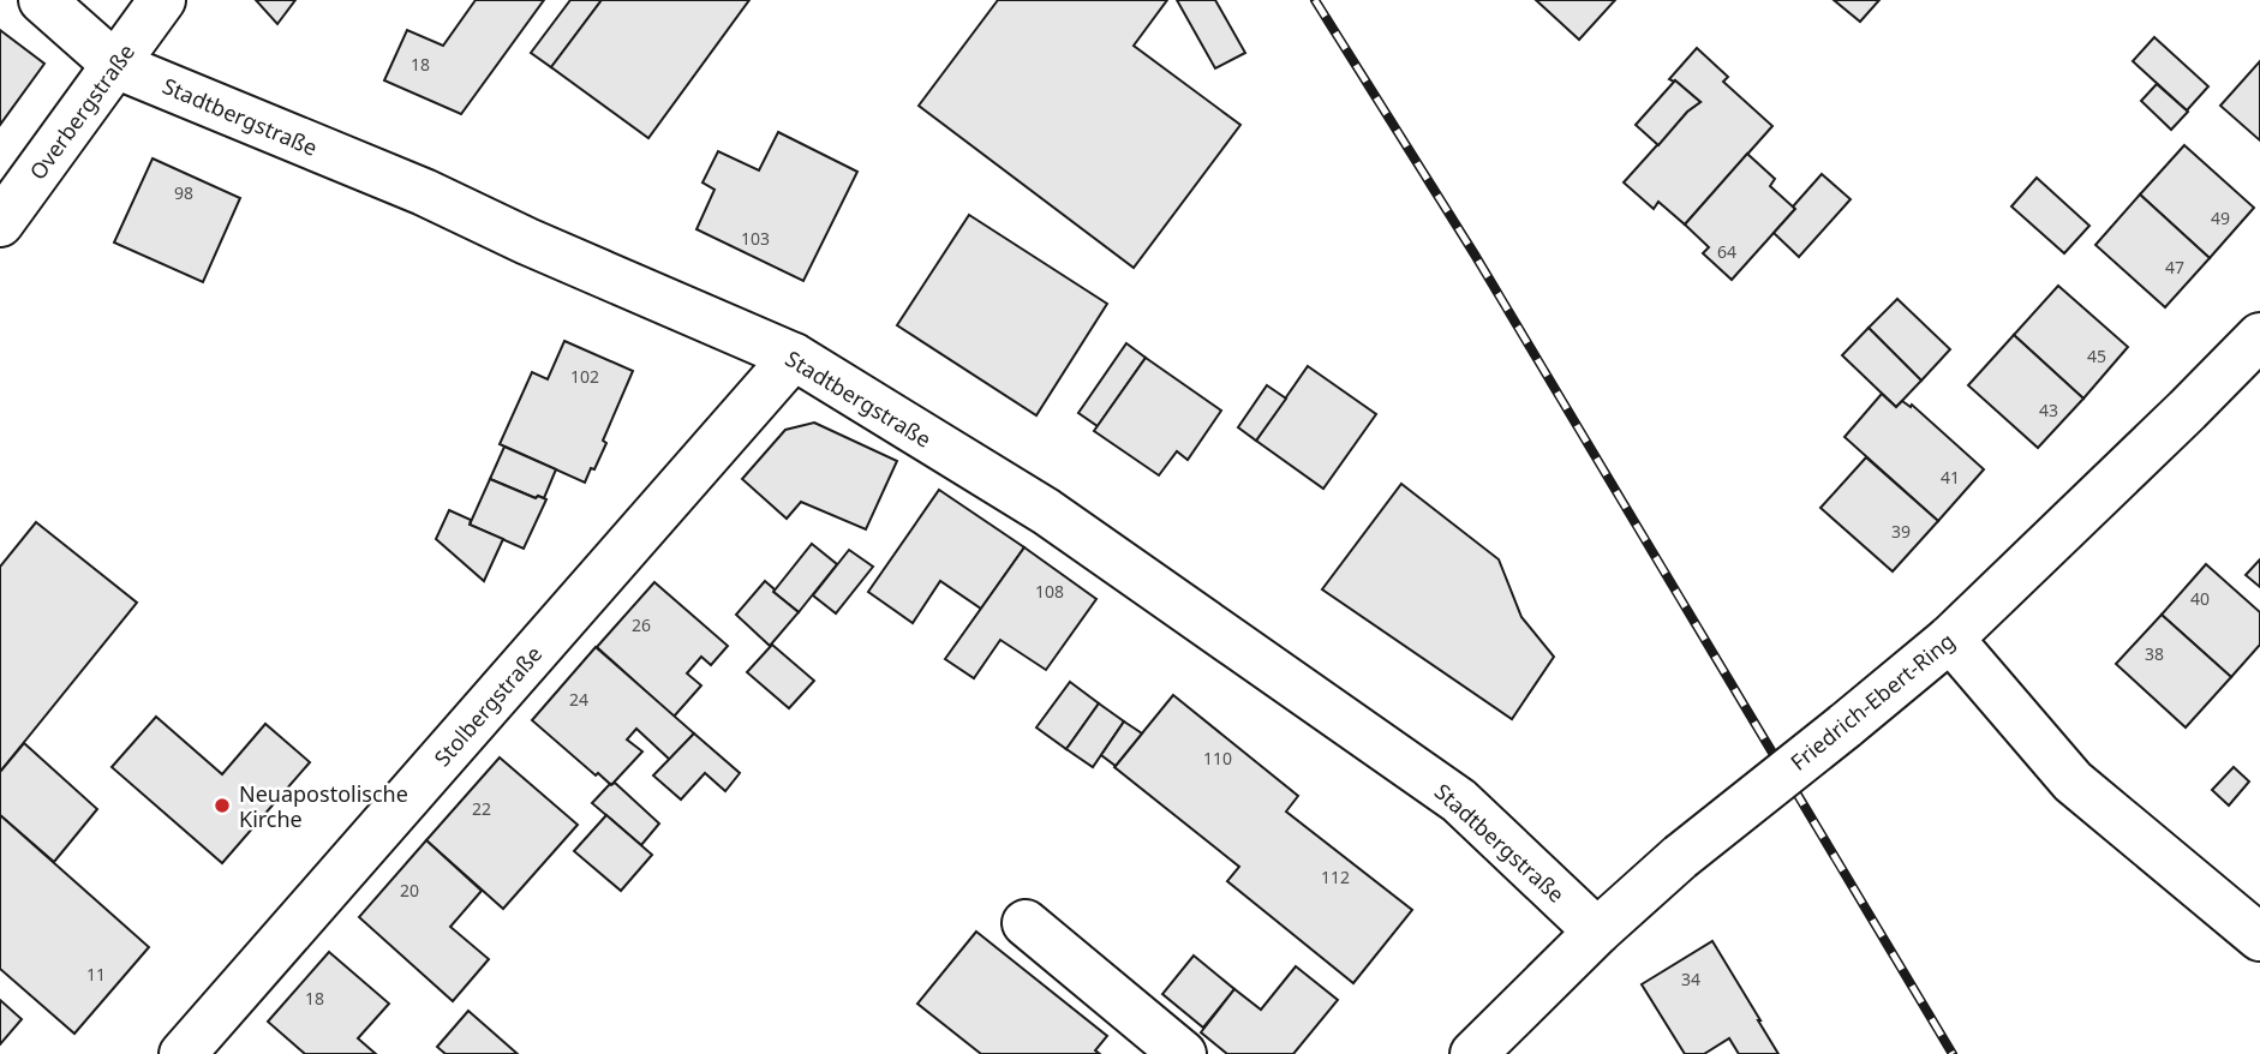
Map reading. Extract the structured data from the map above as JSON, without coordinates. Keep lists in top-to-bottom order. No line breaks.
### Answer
{"streets":{"street":["Overbergstraße","Stadtbergstraße","Friedrich-Ebert-Ring","Stolbergstraße"]},"crossings":[["Overbergstraße","Stadtbergstraße"],["Stadtbergstraße","Friedrich-Ebert-Ring"],["Stadtbergstraße","Stolbergstraße"]],"places":["Neuapostolische Kirche"],"house_numbers":["18","98","49","103","64","47","45","102","43","41","39","108","40","26","38","24","110","22","112","20","11","34","18"]}
